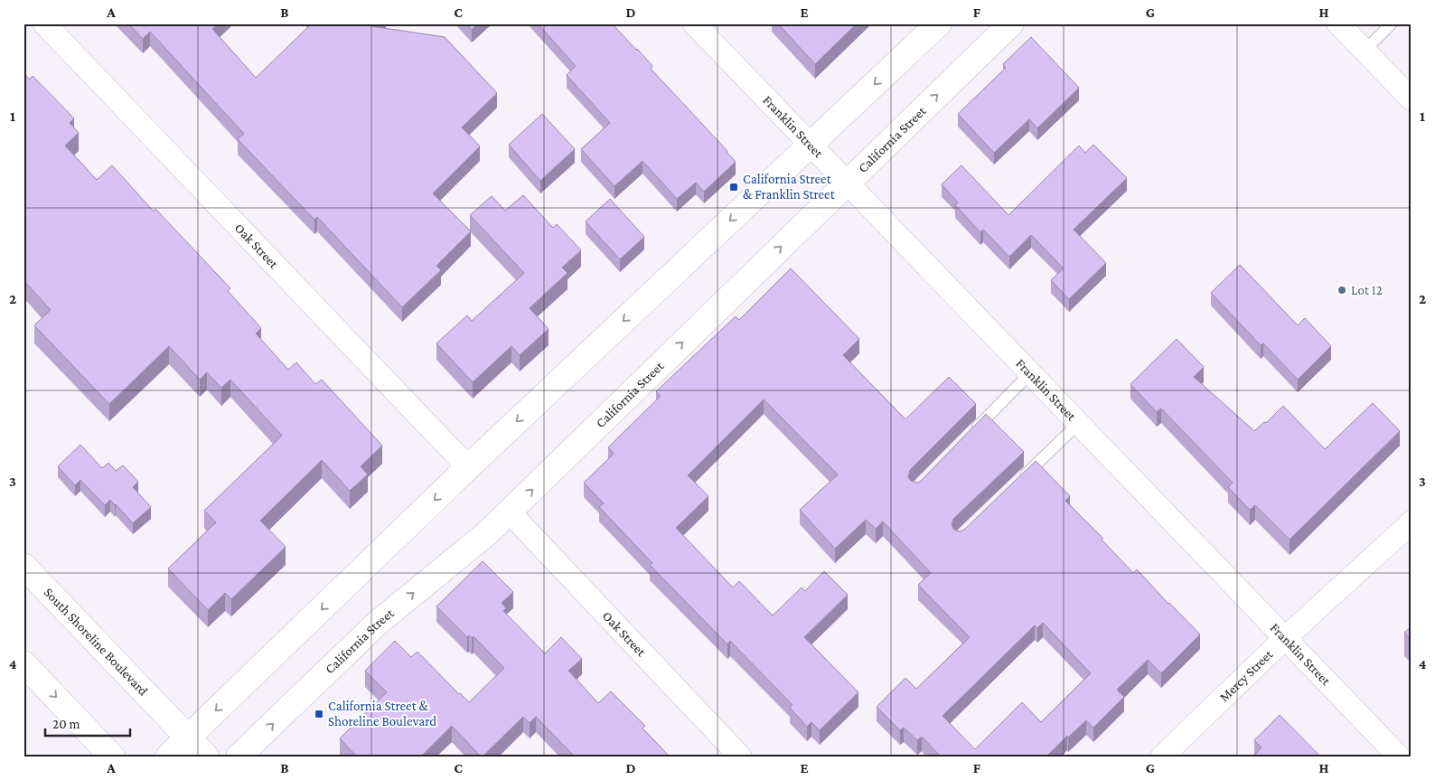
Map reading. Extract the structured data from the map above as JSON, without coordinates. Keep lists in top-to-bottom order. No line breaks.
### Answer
{"streets":{"main road":["California Street","South Shoreline Boulevard"],"street":["Franklin Street","Oak Street","Mercy Street"]},"crossings":[["Franklin Street","California Street"],["Franklin Street","Mercy Street"],["California Street","Oak Street"]],"places":{"transit":["California Street & Franklin Street","California Street & Shoreline Boulevard"],"other":["Lot 12"]},"scale_bar":"20 m","grid":{"columns":["A","B","C","D","E","F","G","H"],"rows":["1","2","3","4"]}}
